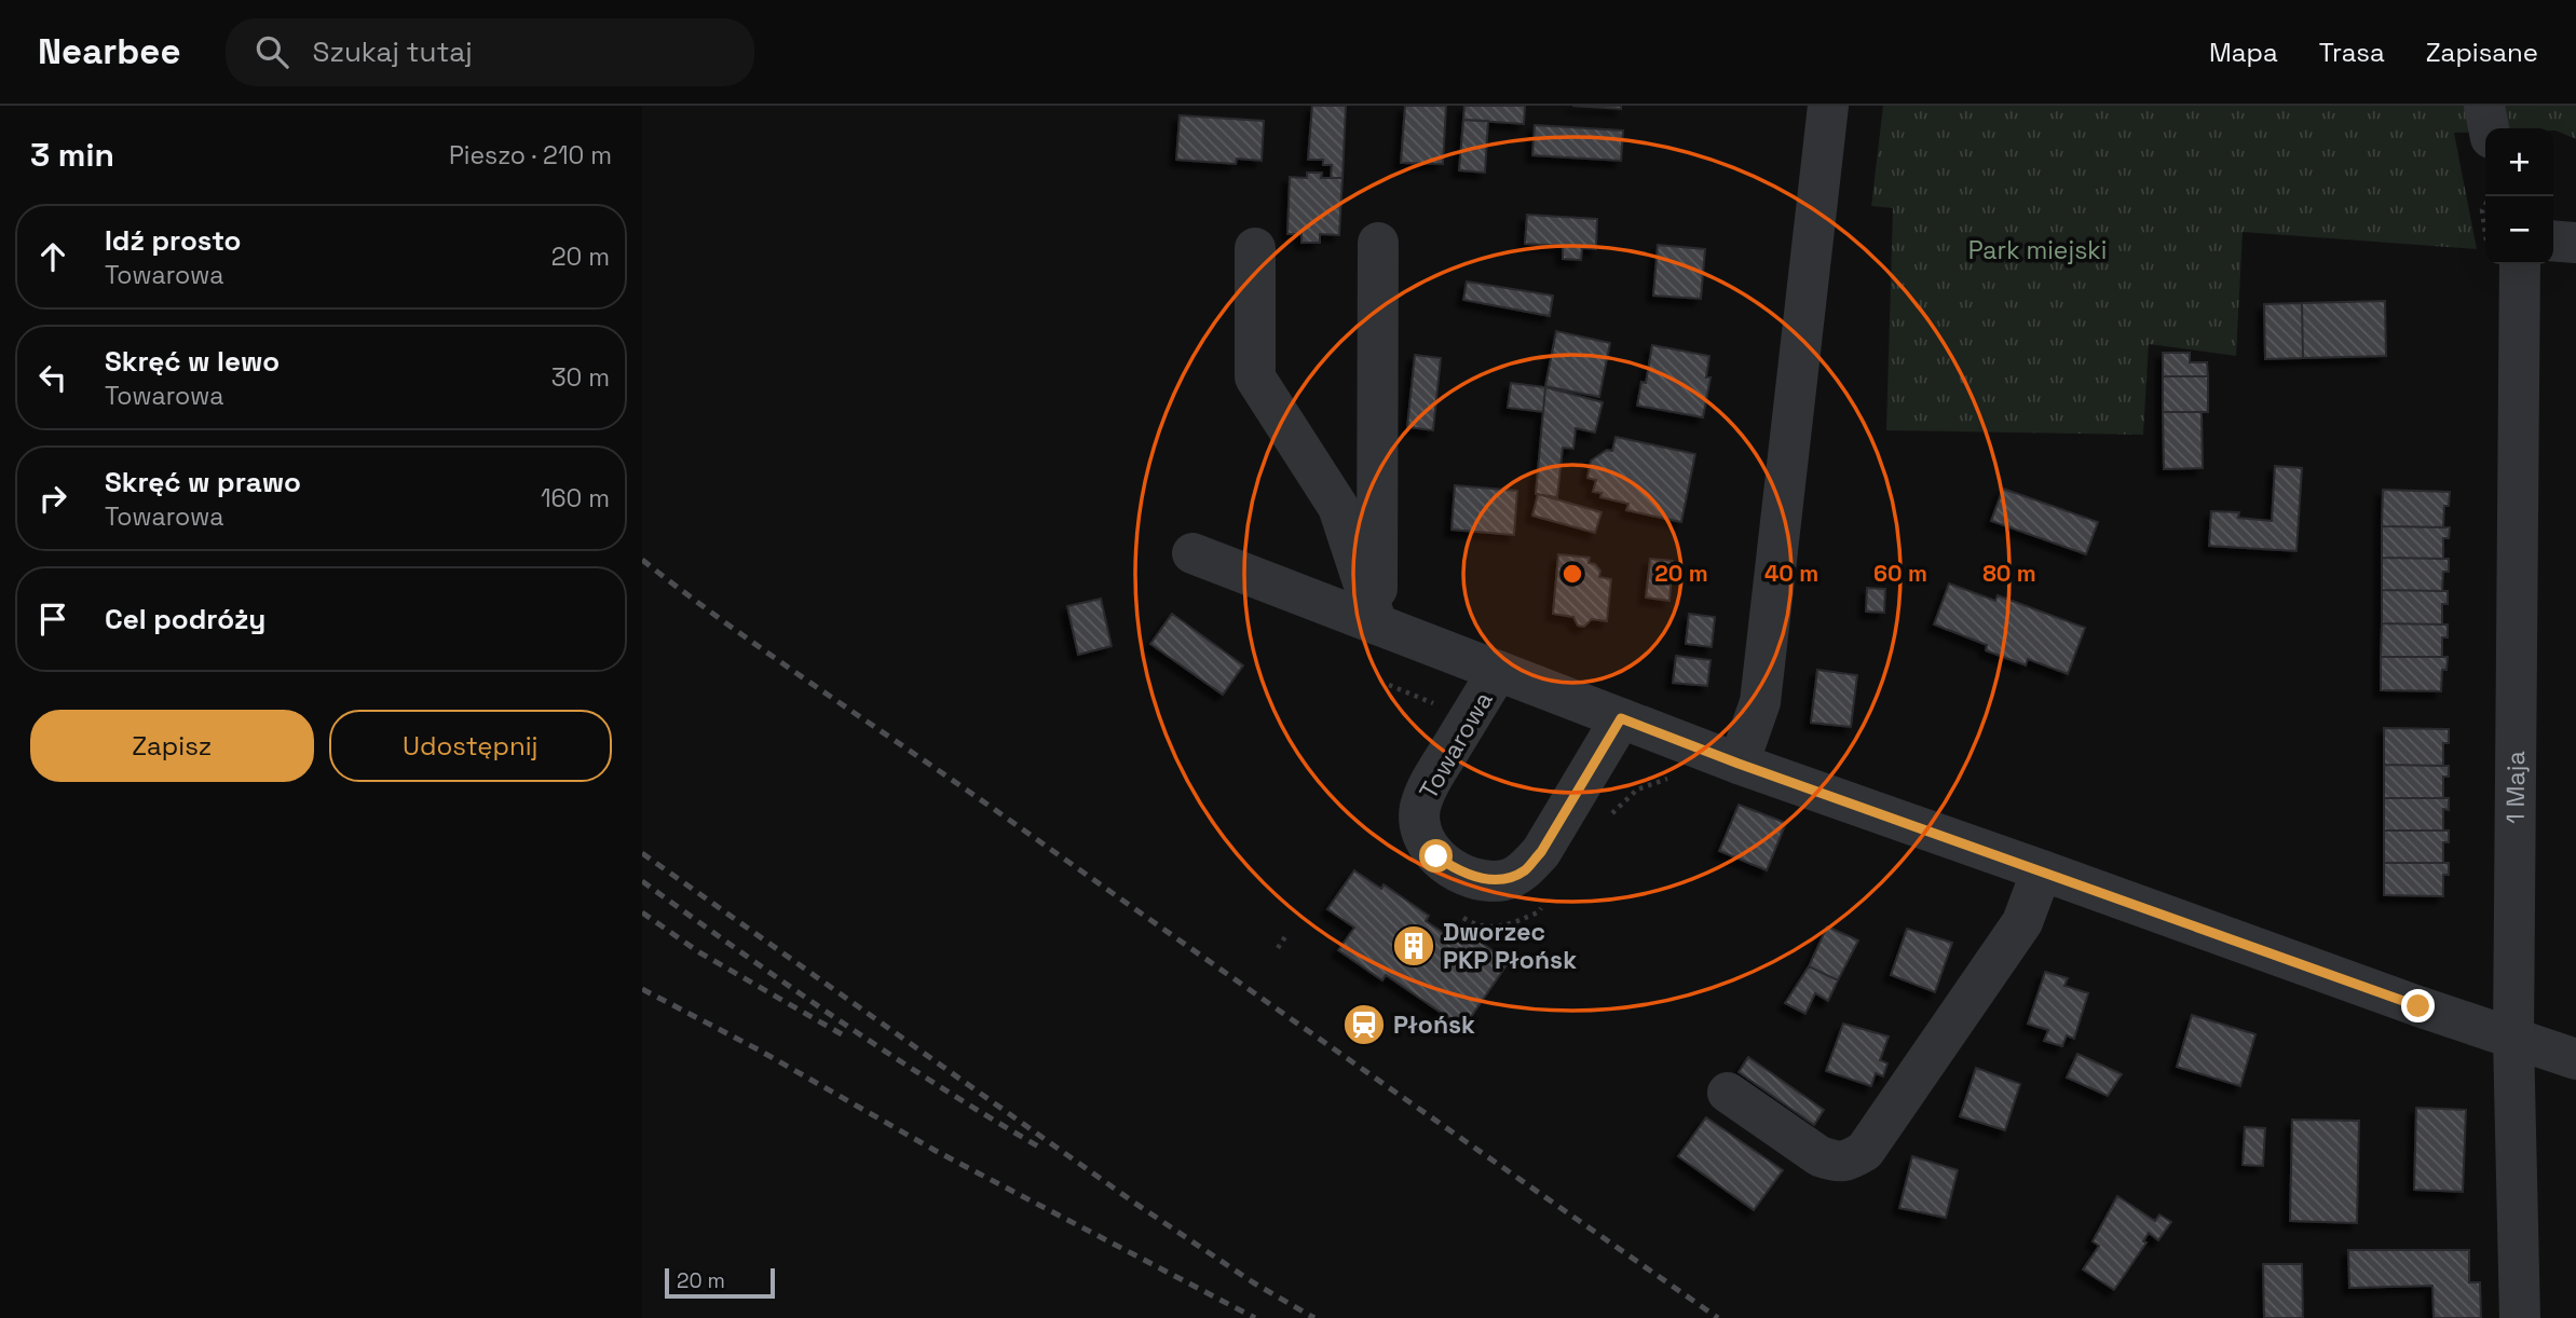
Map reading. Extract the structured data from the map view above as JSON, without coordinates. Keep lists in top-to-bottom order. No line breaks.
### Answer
{"streets":{"street":["Towarowa","1 Maja"]},"crossings":[["Towarowa","1 Maja"]],"parks":["Park miejski"],"places":{"building":["Dworzec PKP Płońsk"],"station":["Płońsk"]},"scale_bar":"20 m","page":{"header":"Nearbee","search":"Szukaj tutaj","nav":["Mapa","Trasa","Zapisane"],"heading":["3 min","Pieszo · 210 m"],"map_buttons":["+","−"],"list":[["Idź prosto","Towarowa","20 m"],["Skręć w lewo","Towarowa","30 m"],["Skręć w prawo","Towarowa","160 m"],"Cel podróży"],"buttons":["Zapisz","Udostępnij"],"scale":"20 m"},"rings":["20 m","40 m","60 m","80 m"]}
